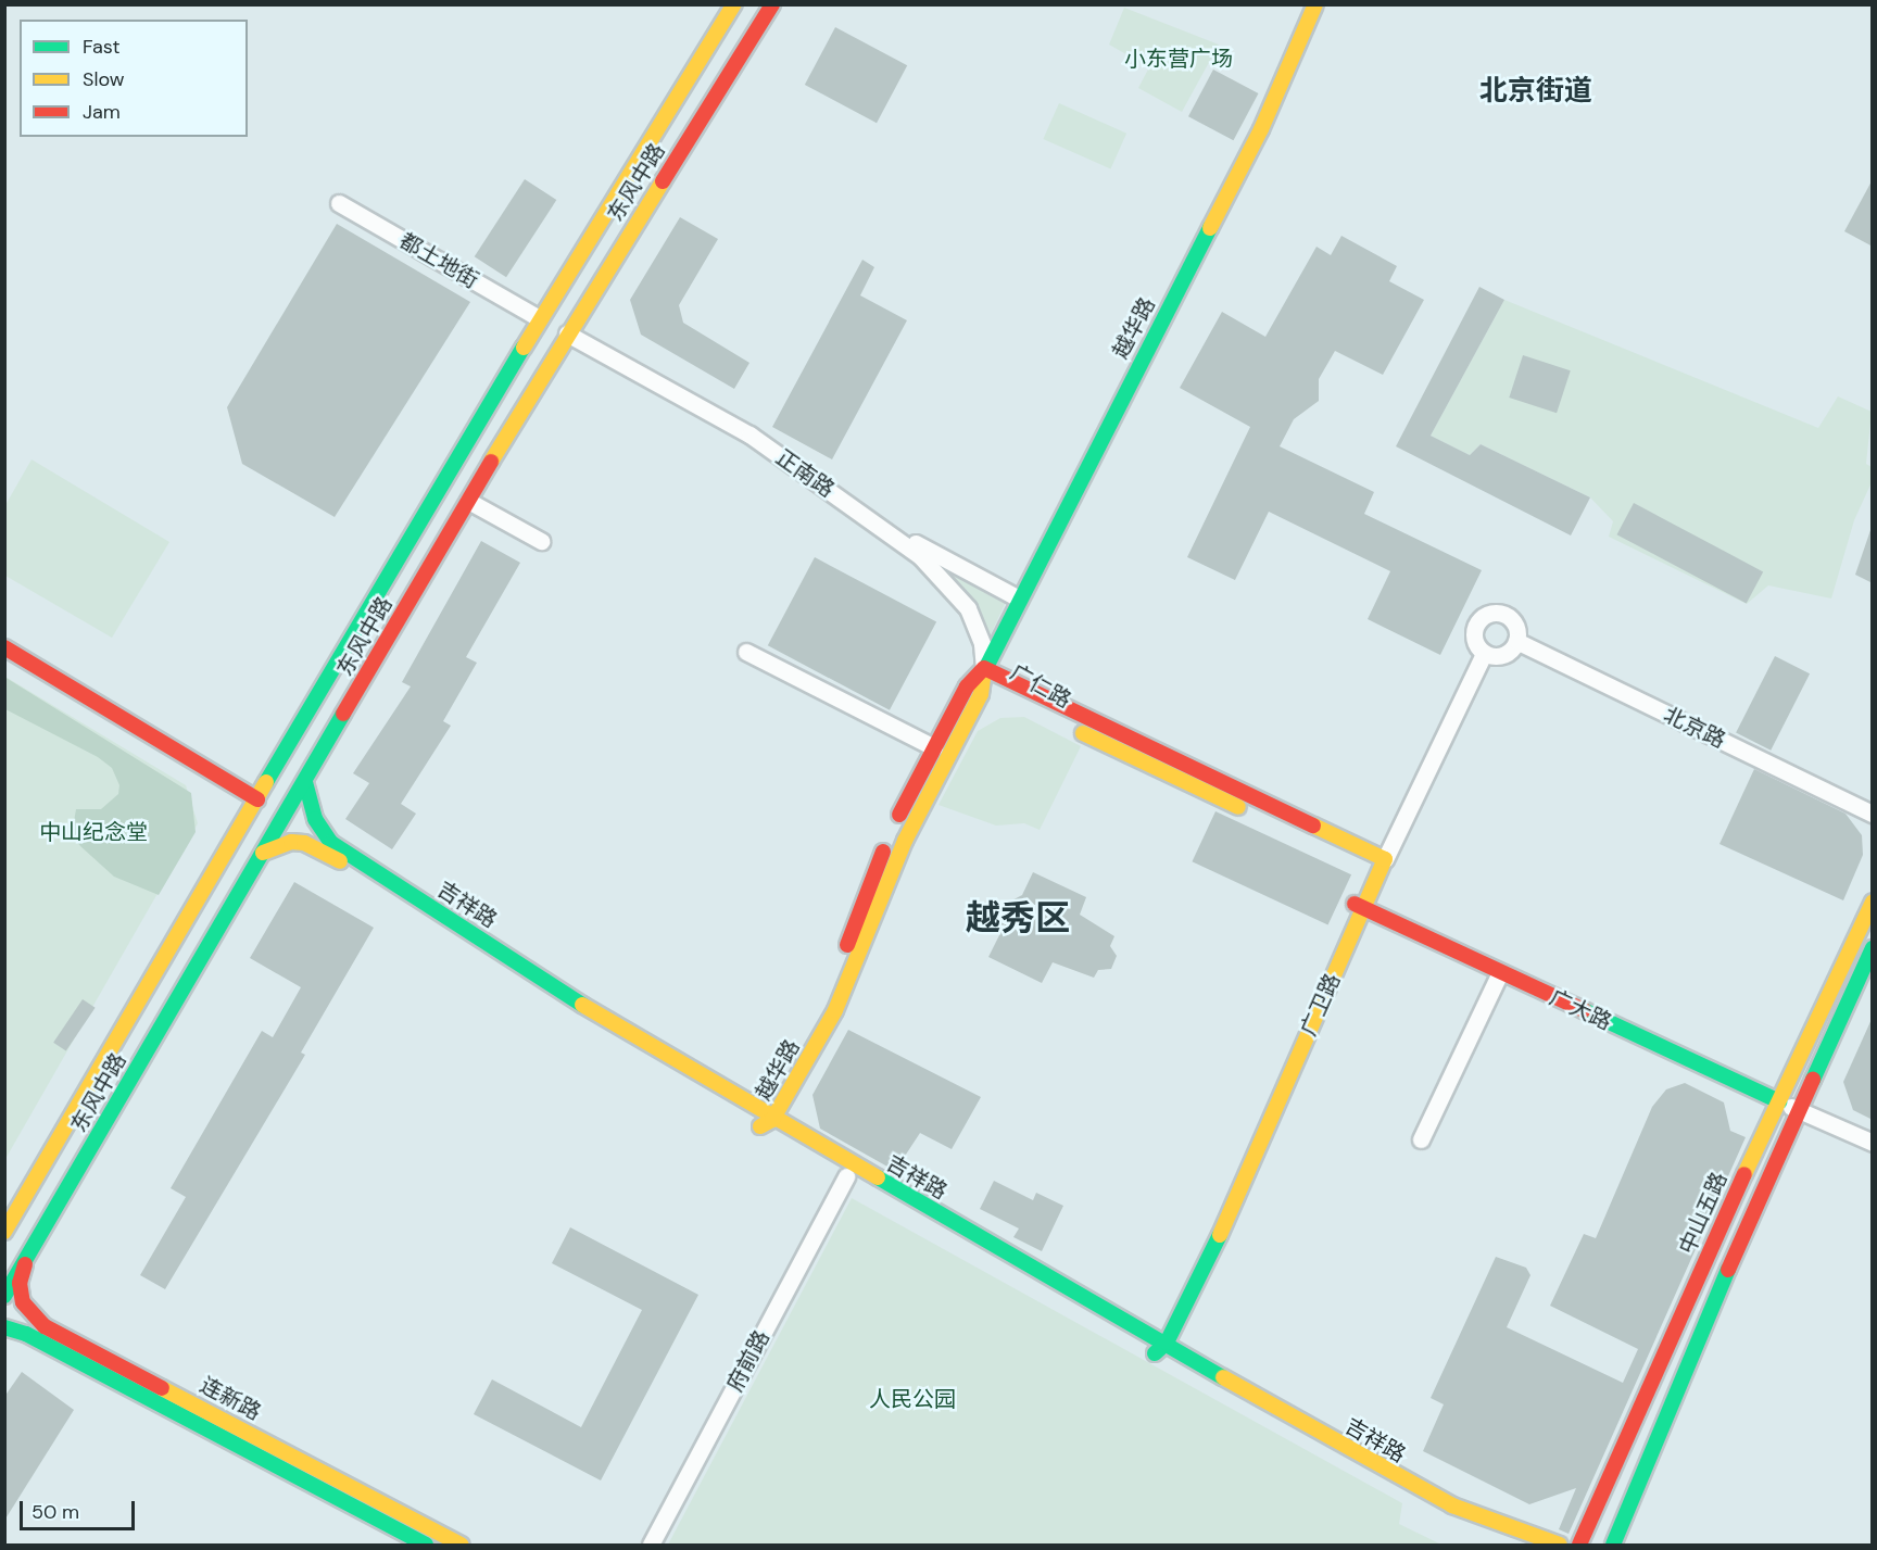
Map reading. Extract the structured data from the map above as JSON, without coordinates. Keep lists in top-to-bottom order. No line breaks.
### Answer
{"streets":{"main road":["东风中路","越华路","广仁路","吉祥路","广卫路","广大路","中山五路","连新路"],"street":["都土地街","正南路","北京路","府前路"]},"crossings":[["东风中路","都土地街"],["东风中路","正南路"],["东风中路","吉祥路"],["东风中路","连新路"],["越华路","正南路"],["越华路","广仁路"],["越华路","吉祥路"],["正南路","广仁路"],["广仁路","广卫路"],["北京路","广卫路"],["吉祥路","广卫路"],["吉祥路","府前路"],["广卫路","广大路"],["广大路","中山五路"]],"districts":["北京街道","越秀区"],"parks":["小东营广场","中山纪念堂","人民公园"],"legend":["Fast","Slow","Jam"],"scale_bar":"50 m"}
